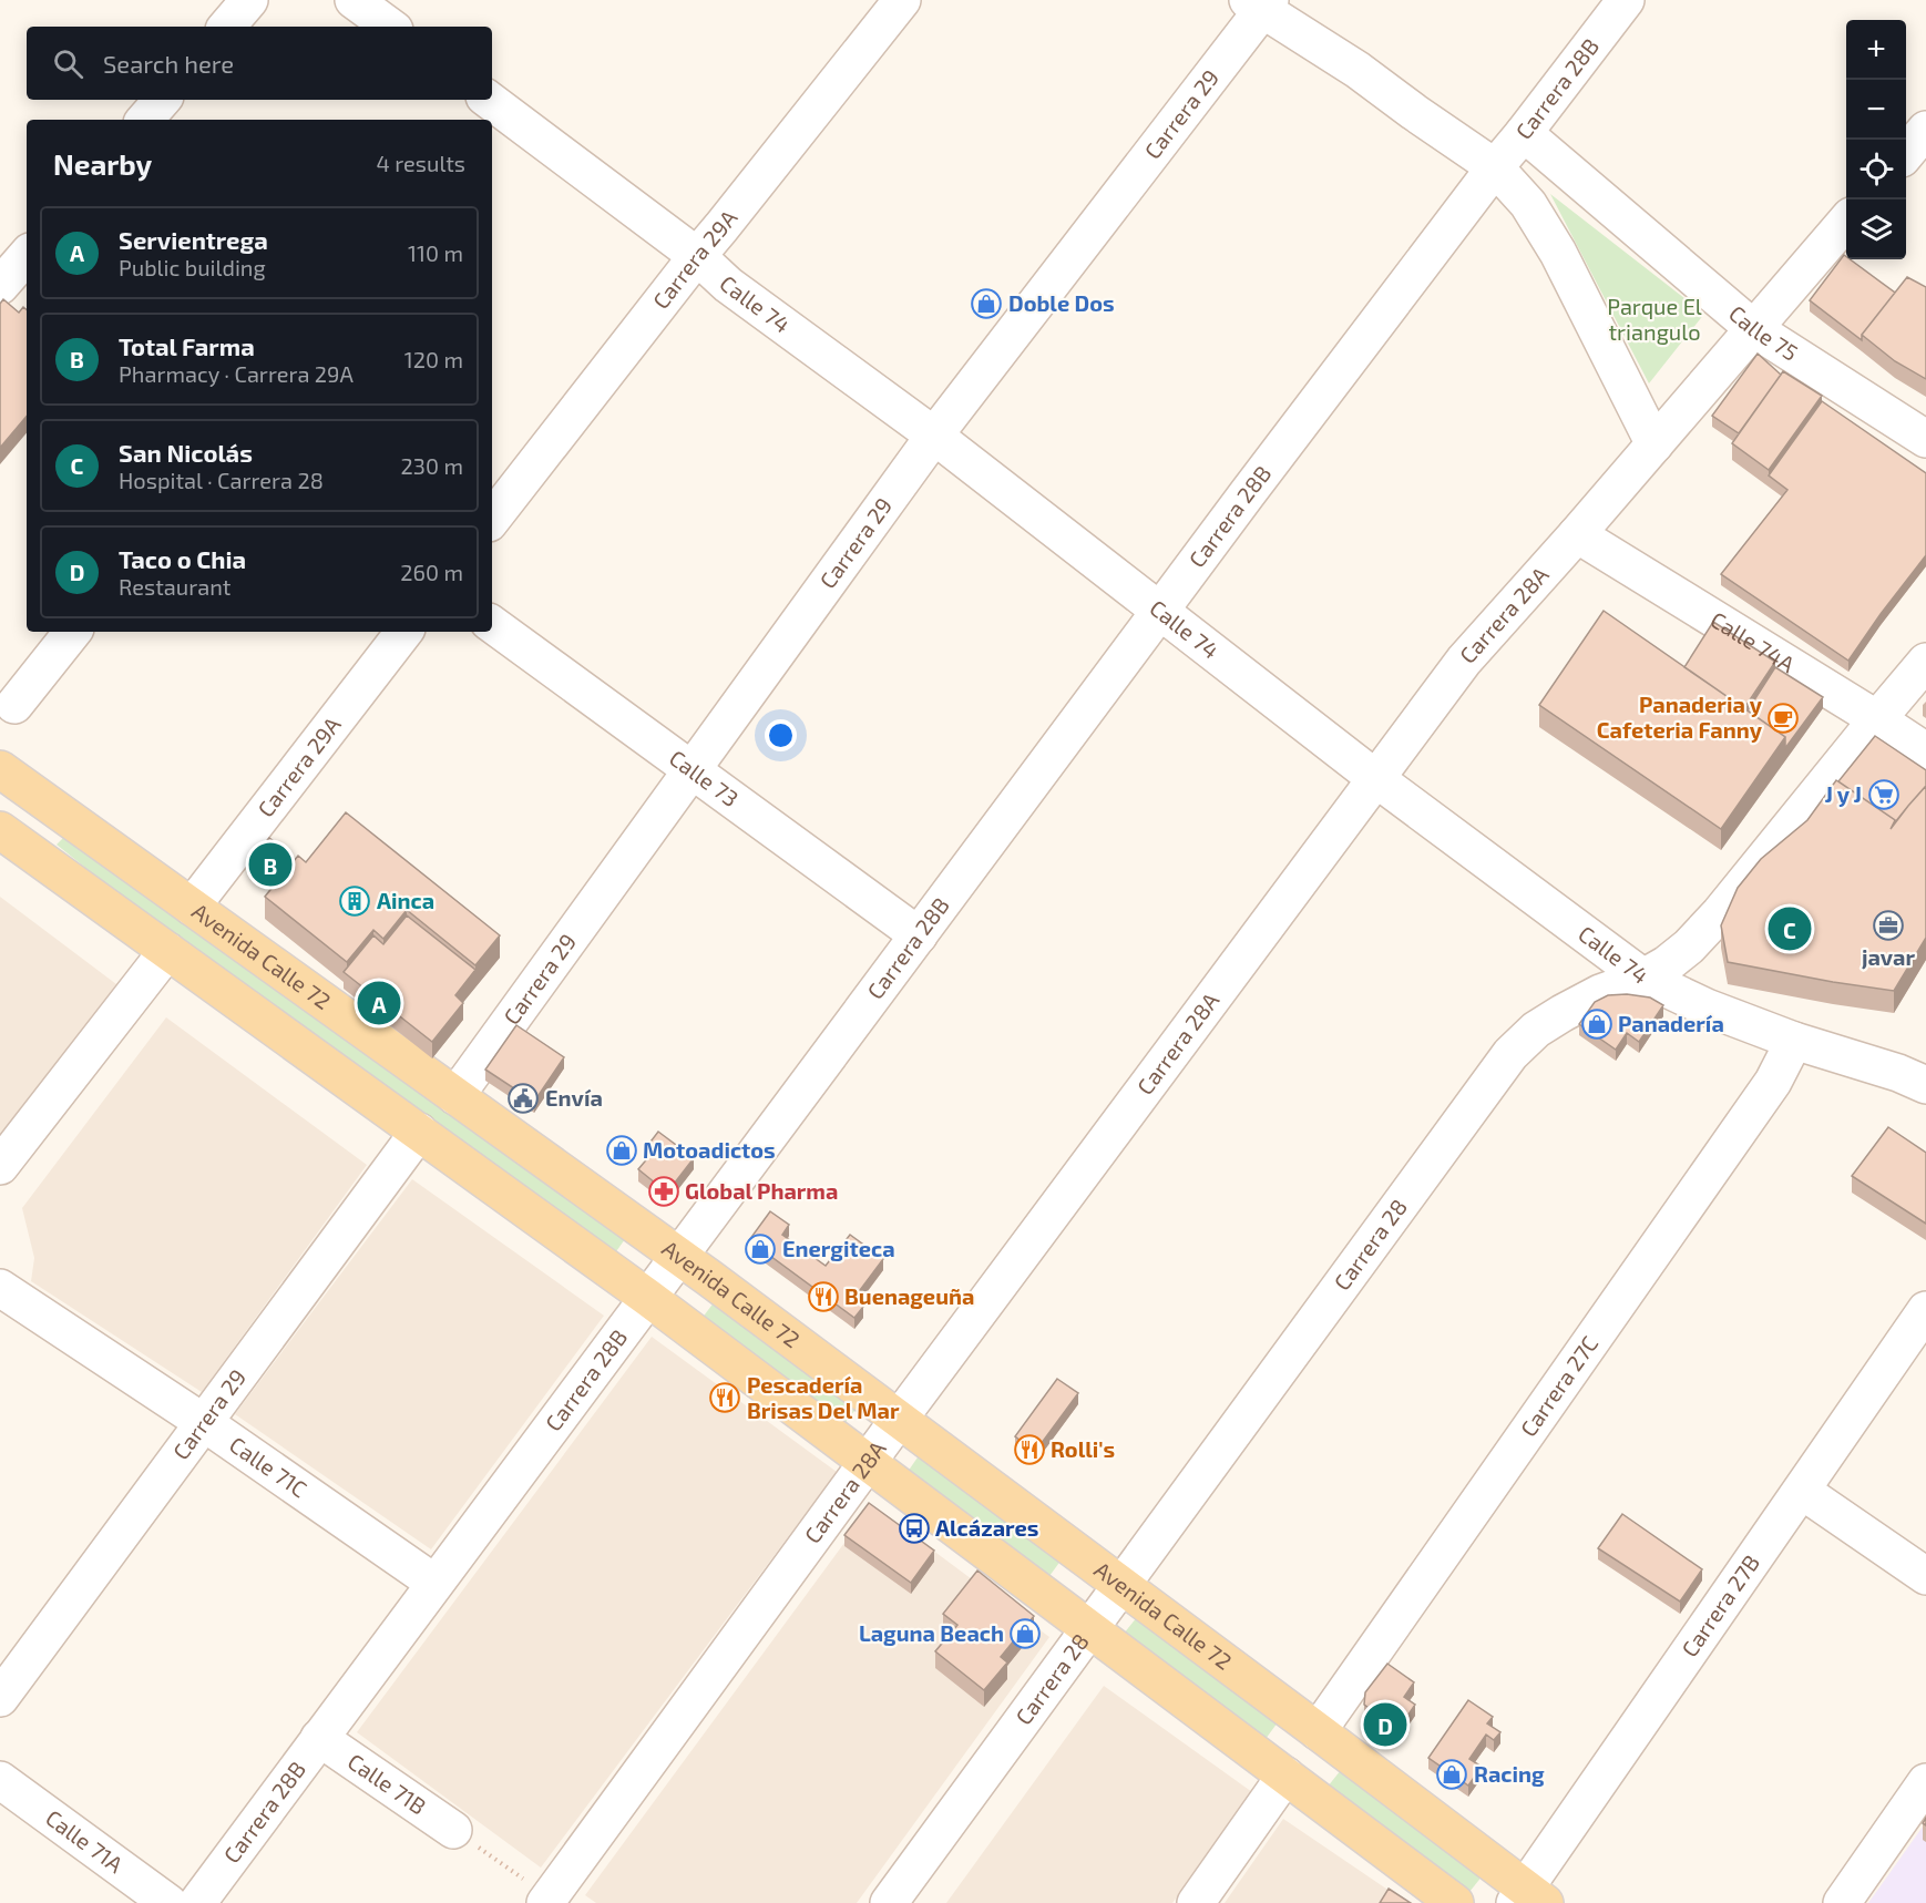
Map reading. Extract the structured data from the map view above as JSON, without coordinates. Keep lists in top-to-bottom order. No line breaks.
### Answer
{"streets":{"main road":["Avenida Calle 72"],"street":["Carrera 28B","Carrera 29","Carrera 29A","Calle 74","Calle 75","Carrera 28A","Calle 74A","Calle 73","Carrera 28","Carrera 27C","Calle 71C","Carrera 27B","Calle 71B","Calle 71A"]},"crossings":[["Carrera 28B","Calle 74"],["Carrera 28B","Calle 75"],["Carrera 28B","Calle 73"],["Carrera 28B","Avenida Calle 72"],["Carrera 28B","Calle 71C"],["Carrera 28B","Calle 71B"],["Carrera 29","Calle 74"],["Carrera 29","Calle 73"],["Carrera 29","Avenida Calle 72"],["Carrera 29","Calle 71C"],["Carrera 29A","Calle 74"],["Carrera 29A","Avenida Calle 72"],["Calle 74","Carrera 28A"],["Calle 74","Carrera 28"],["Calle 74","Carrera 27C"],["Calle 75","Carrera 28A"],["Carrera 28A","Calle 74A"],["Carrera 28A","Avenida Calle 72"],["Calle 74A","Carrera 28"],["Avenida Calle 72","Carrera 28"],["Avenida Calle 72","Carrera 27C"],["Avenida Calle 72","Carrera 27B"]],"parks":["Parque El triangulo"],"places":{"shop":["Doble Dos","Panadería","Motoadictos","Energiteca","Laguna Beach","Racing"],"cafe":["Panaderia y Cafeteria Fanny"],"supermarket":["J y J"],"building":["Ainca"],"office":["javar"],"public building":["Envía"],"pharmacy":["Global Pharma"],"restaurant":["Buenageuña","Pescadería Brisas Del Mar","Rolli's"],"bus stop":["Alcázares"]},"page":{"map_buttons":["+","−"],"search":"Search here","heading":["Nearby","4 results"],"list":[{"mark":"A","name":"Servientrega","note":"Public building","value":"110 m"},{"mark":"B","name":"Total Farma","note":"Pharmacy · Carrera 29A","value":"120 m"},{"mark":"C","name":"San Nicolás","note":"Hospital · Carrera 28","value":"230 m"},{"mark":"D","name":"Taco o Chia","note":"Restaurant","value":"260 m"}],"pins":["B","C","A","D"]}}
